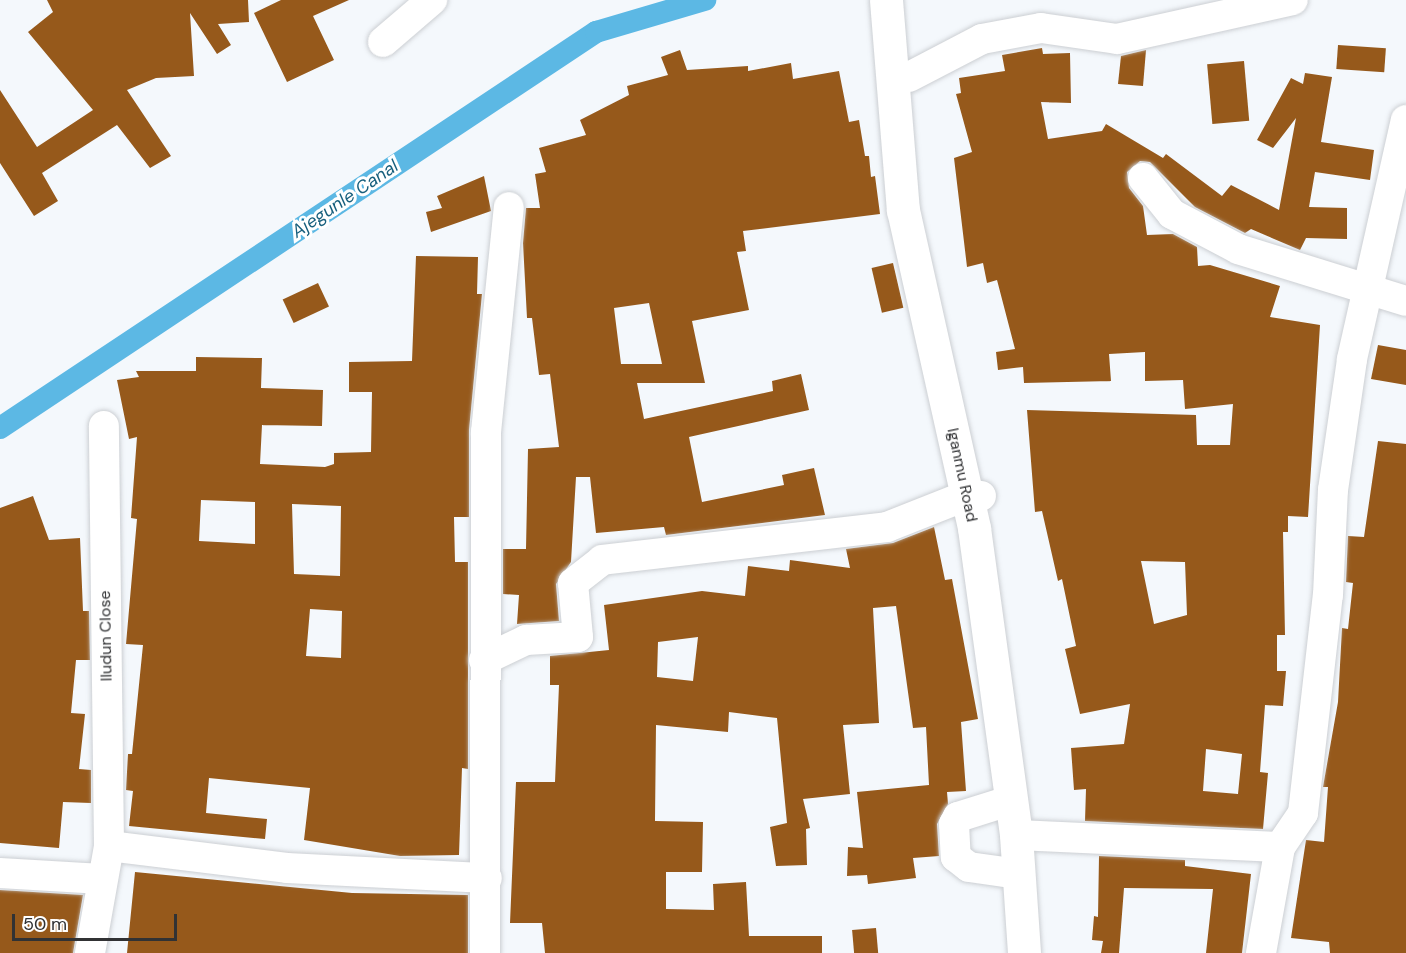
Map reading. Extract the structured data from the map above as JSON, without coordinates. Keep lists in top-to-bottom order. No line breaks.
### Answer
{"streets":{"main road":["Iganmu Road"],"street":["Iludun Close"]},"water":["Ajegunle Canal"],"scale_bar":"50 m"}
